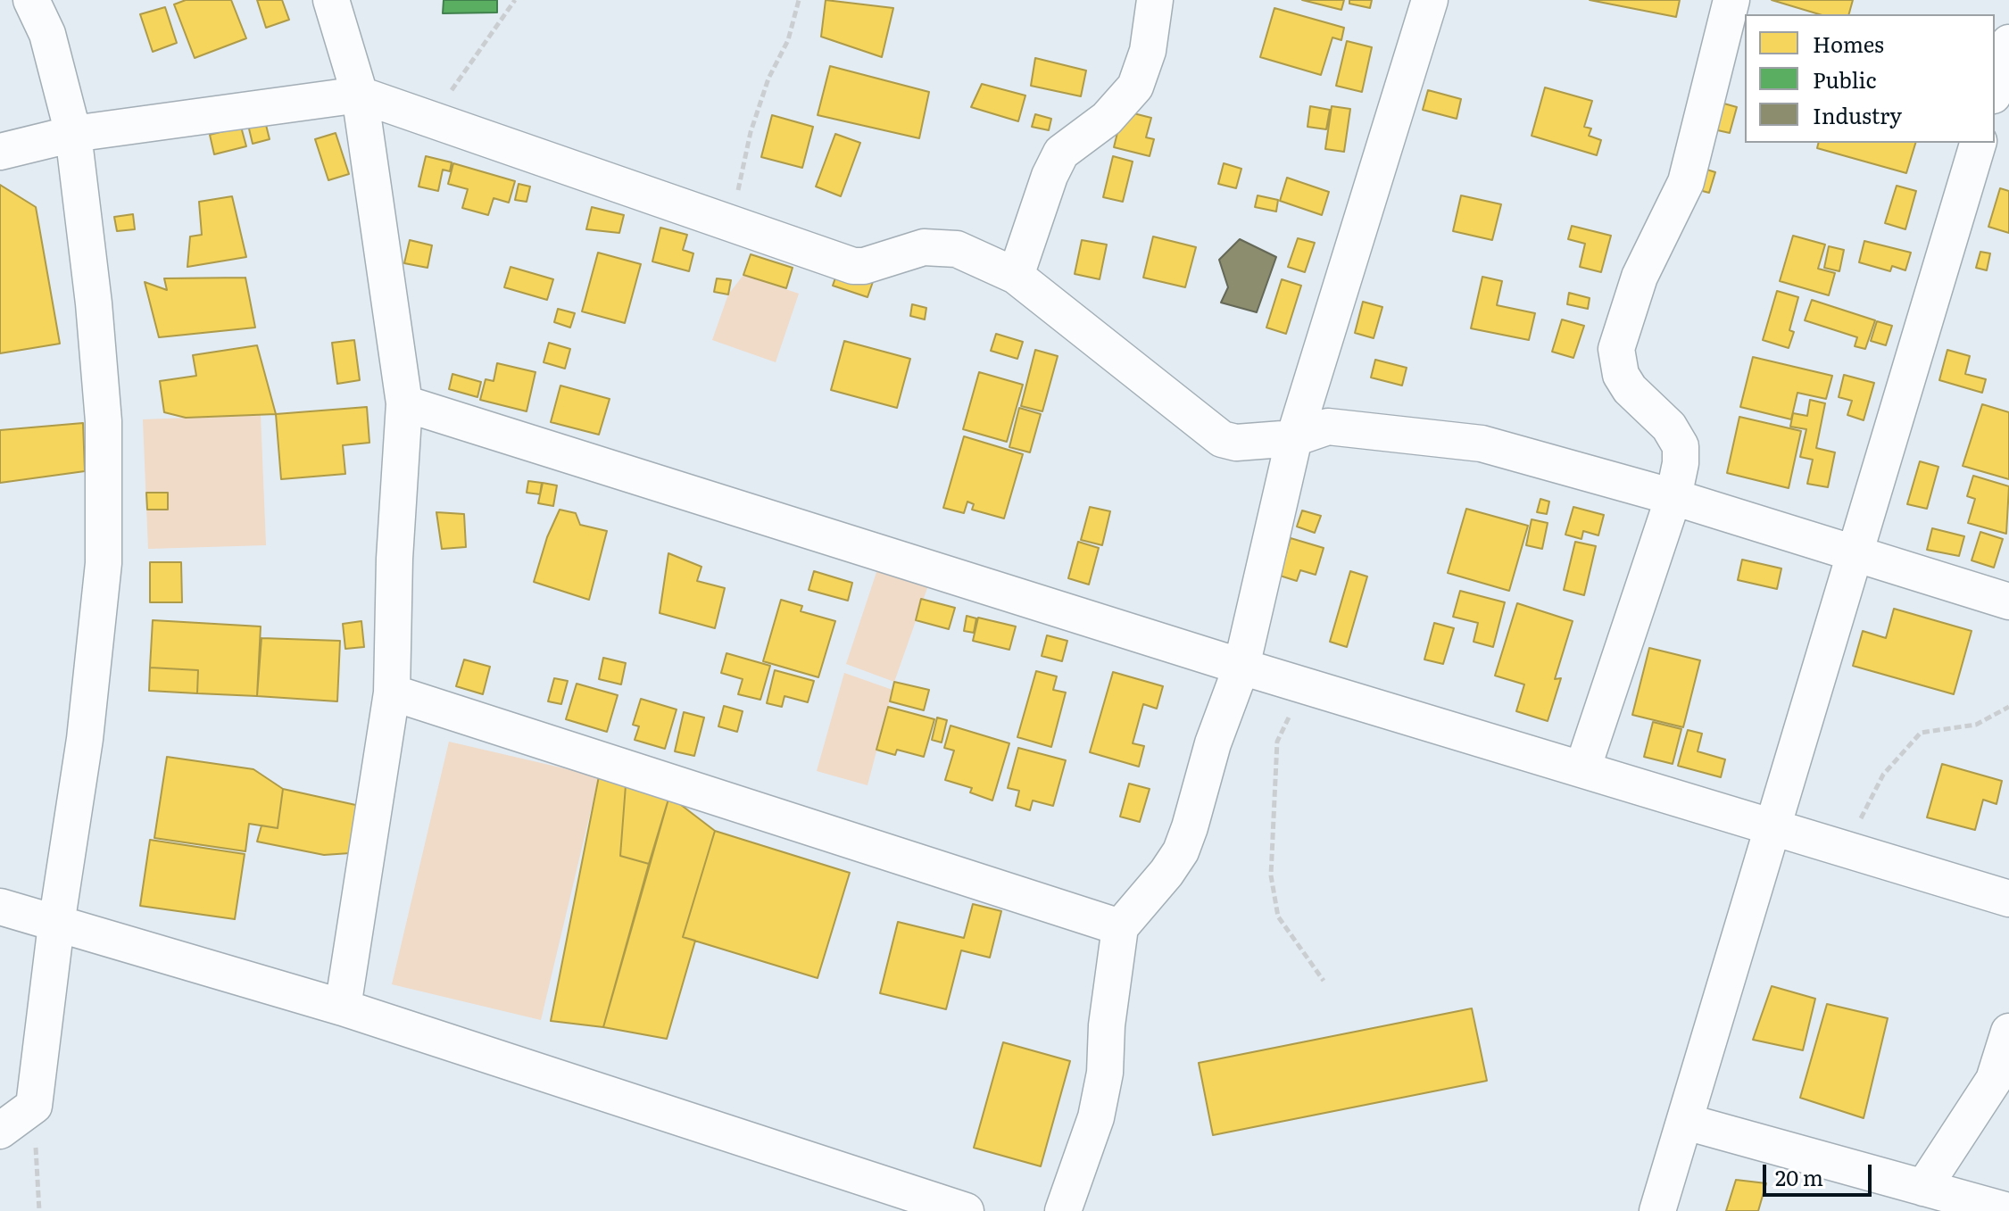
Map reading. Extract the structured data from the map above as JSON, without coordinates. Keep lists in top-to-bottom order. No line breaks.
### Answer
{"legend":["Homes","Public","Industry"],"scale_bar":"20 m"}
